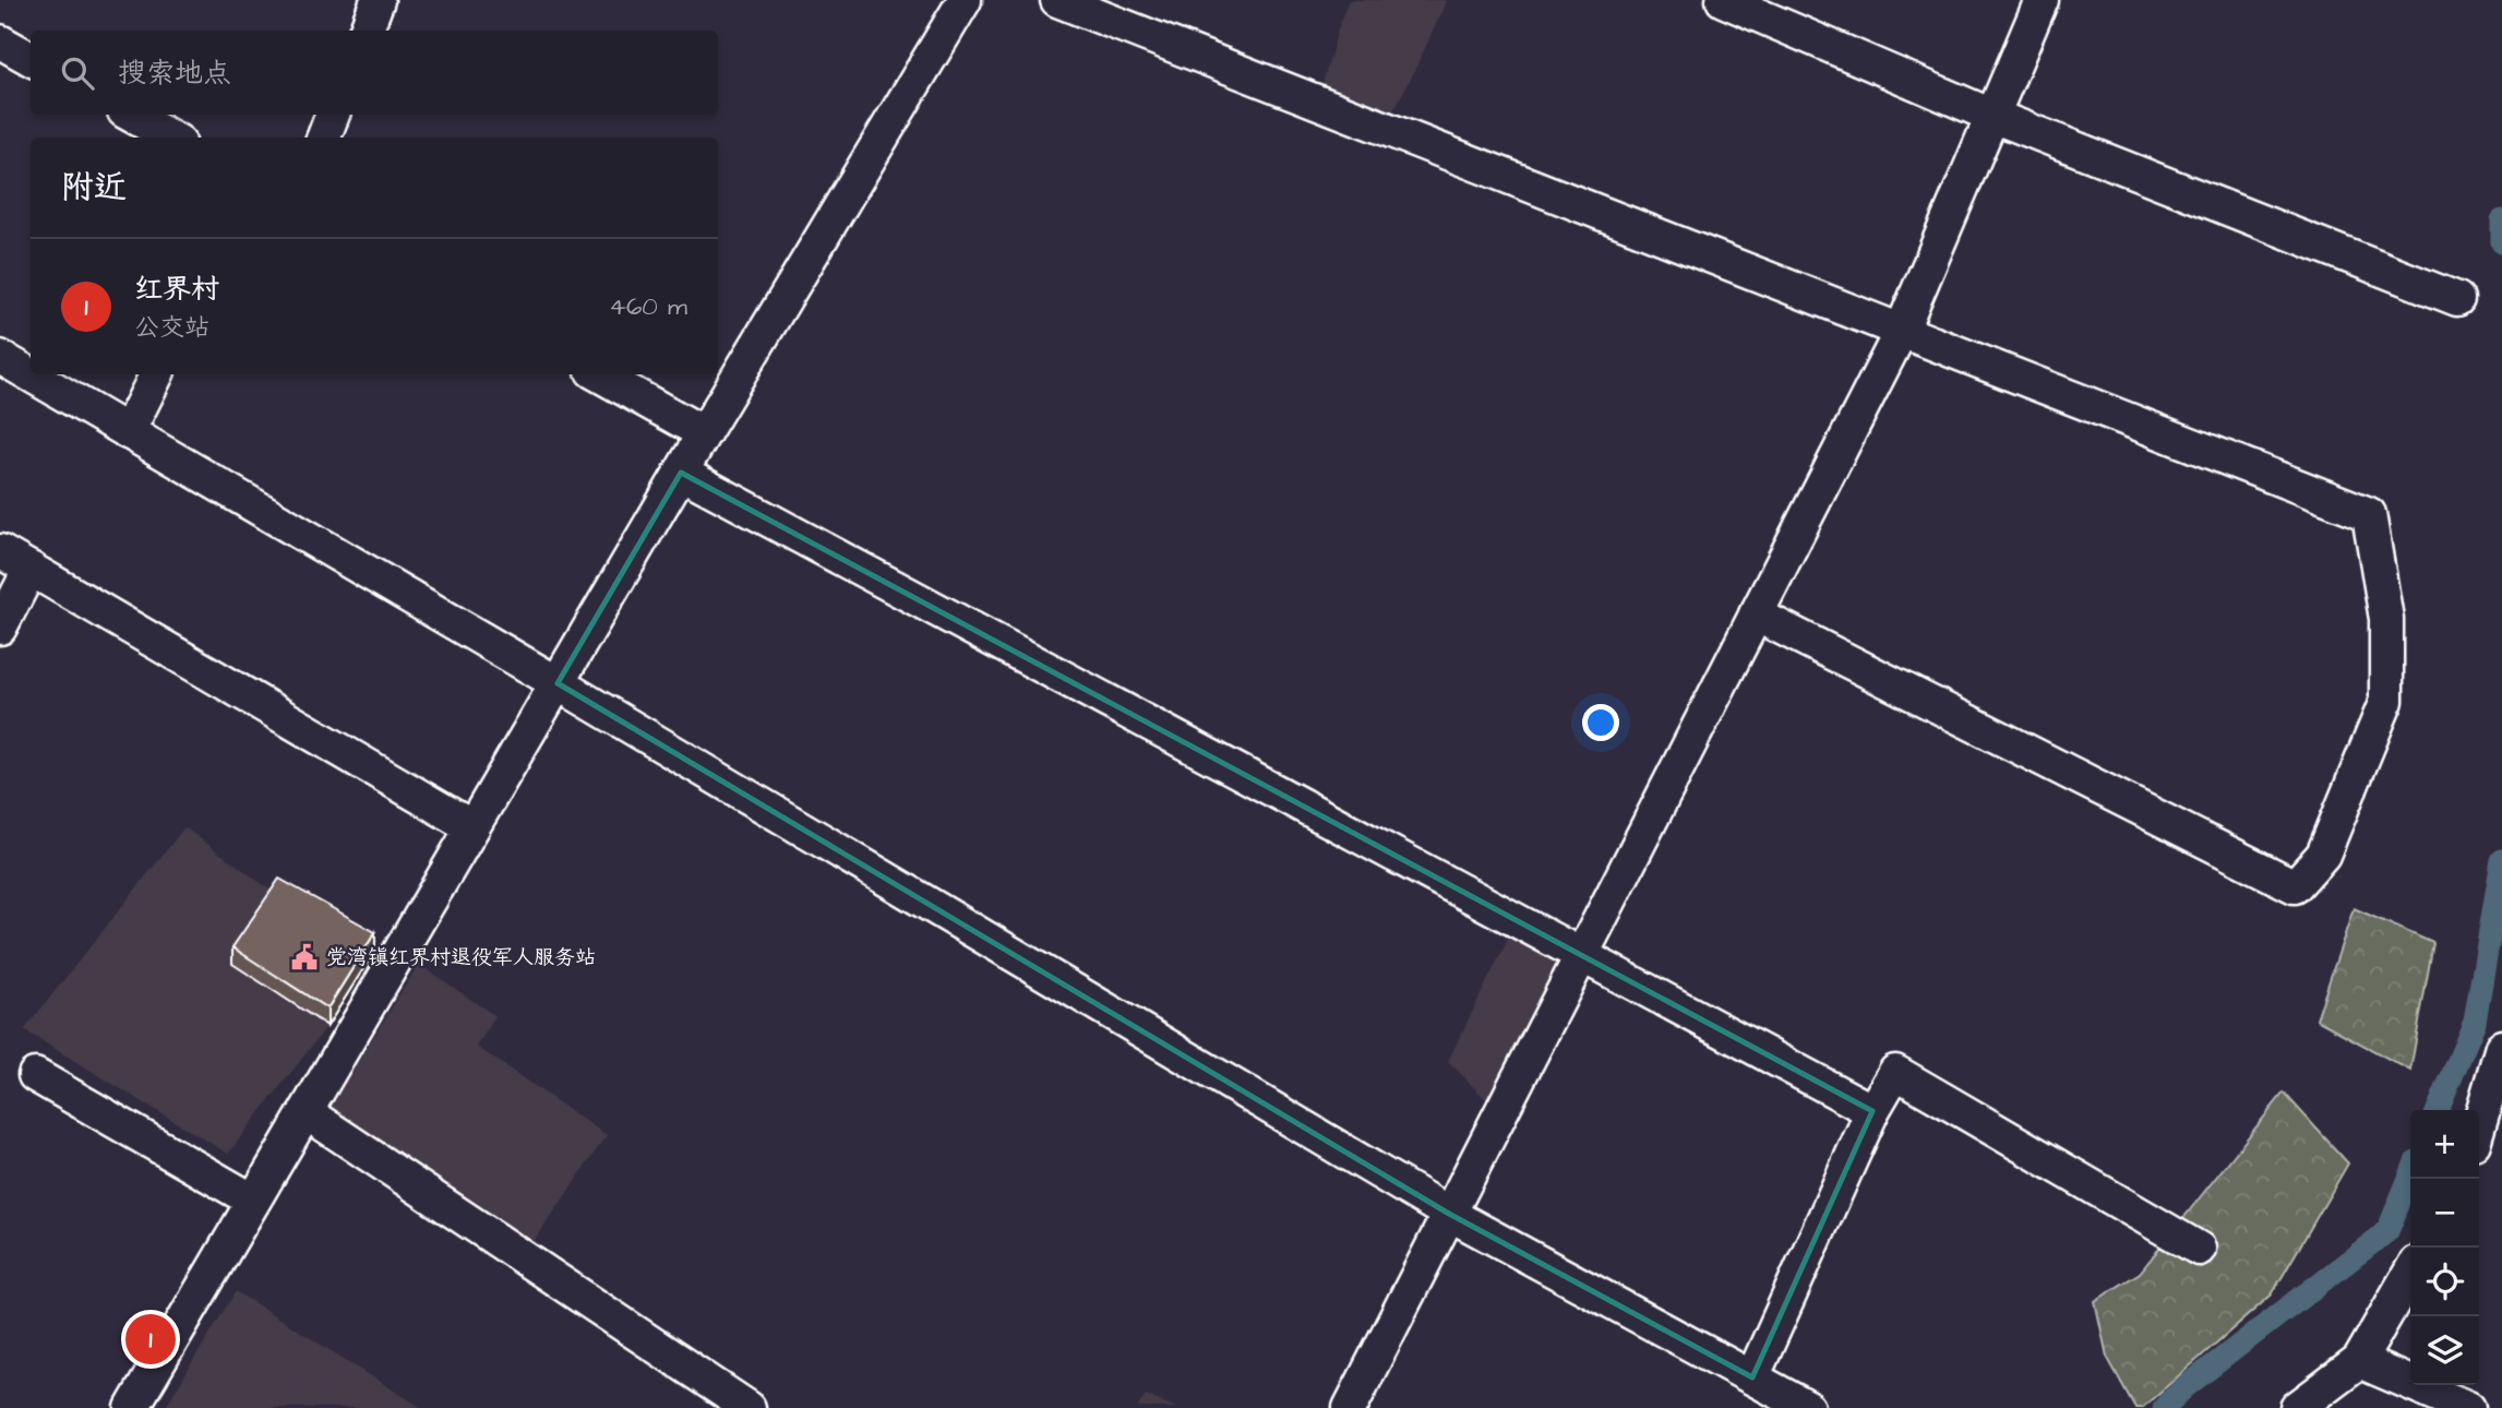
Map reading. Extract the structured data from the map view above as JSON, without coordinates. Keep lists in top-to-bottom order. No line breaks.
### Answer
{"places":{"public building":["党湾镇红界村退役军人服务站"]},"page":{"search":"搜索地点","heading":"附近","list":[{"mark":"1","name":"红界村","note":"公交站","value":"460 m"}],"map_buttons":["+","−"],"pins":"1"}}
